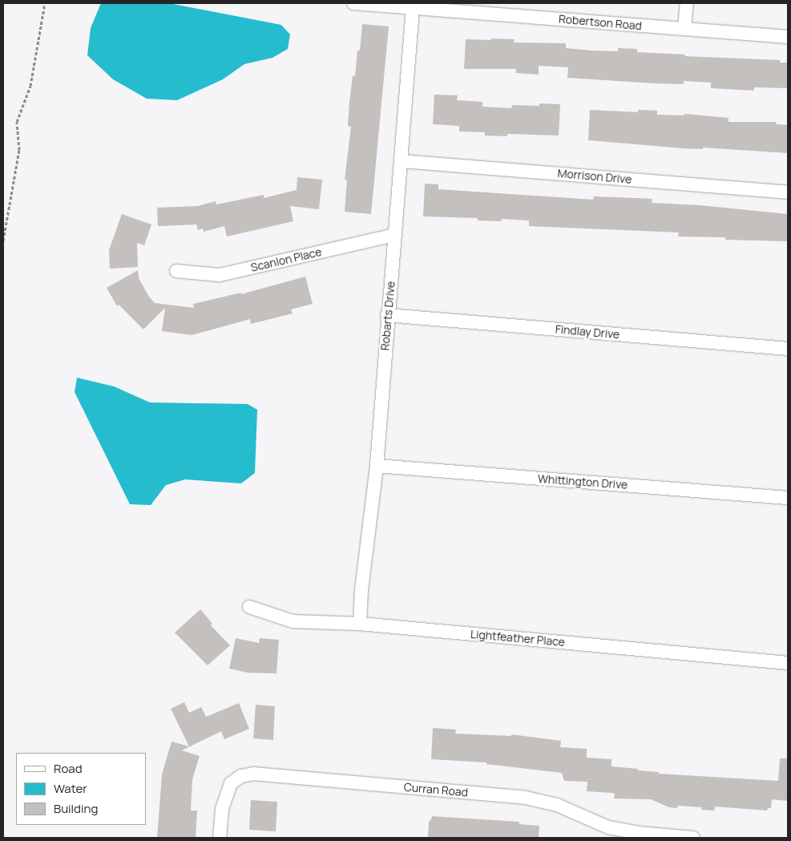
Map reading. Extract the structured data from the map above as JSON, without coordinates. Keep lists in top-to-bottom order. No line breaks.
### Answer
{"streets":{"street":["Robertson Road","Morrison Drive","Scanlon Place","Robarts Drive","Findlay Drive","Whittington Drive","Lightfeather Place","Curran Road"]},"crossings":[["Robertson Road","Robarts Drive"],["Morrison Drive","Robarts Drive"],["Scanlon Place","Robarts Drive"],["Robarts Drive","Findlay Drive"],["Robarts Drive","Whittington Drive"],["Robarts Drive","Lightfeather Place"]],"legend":["Road","Water","Building"]}
